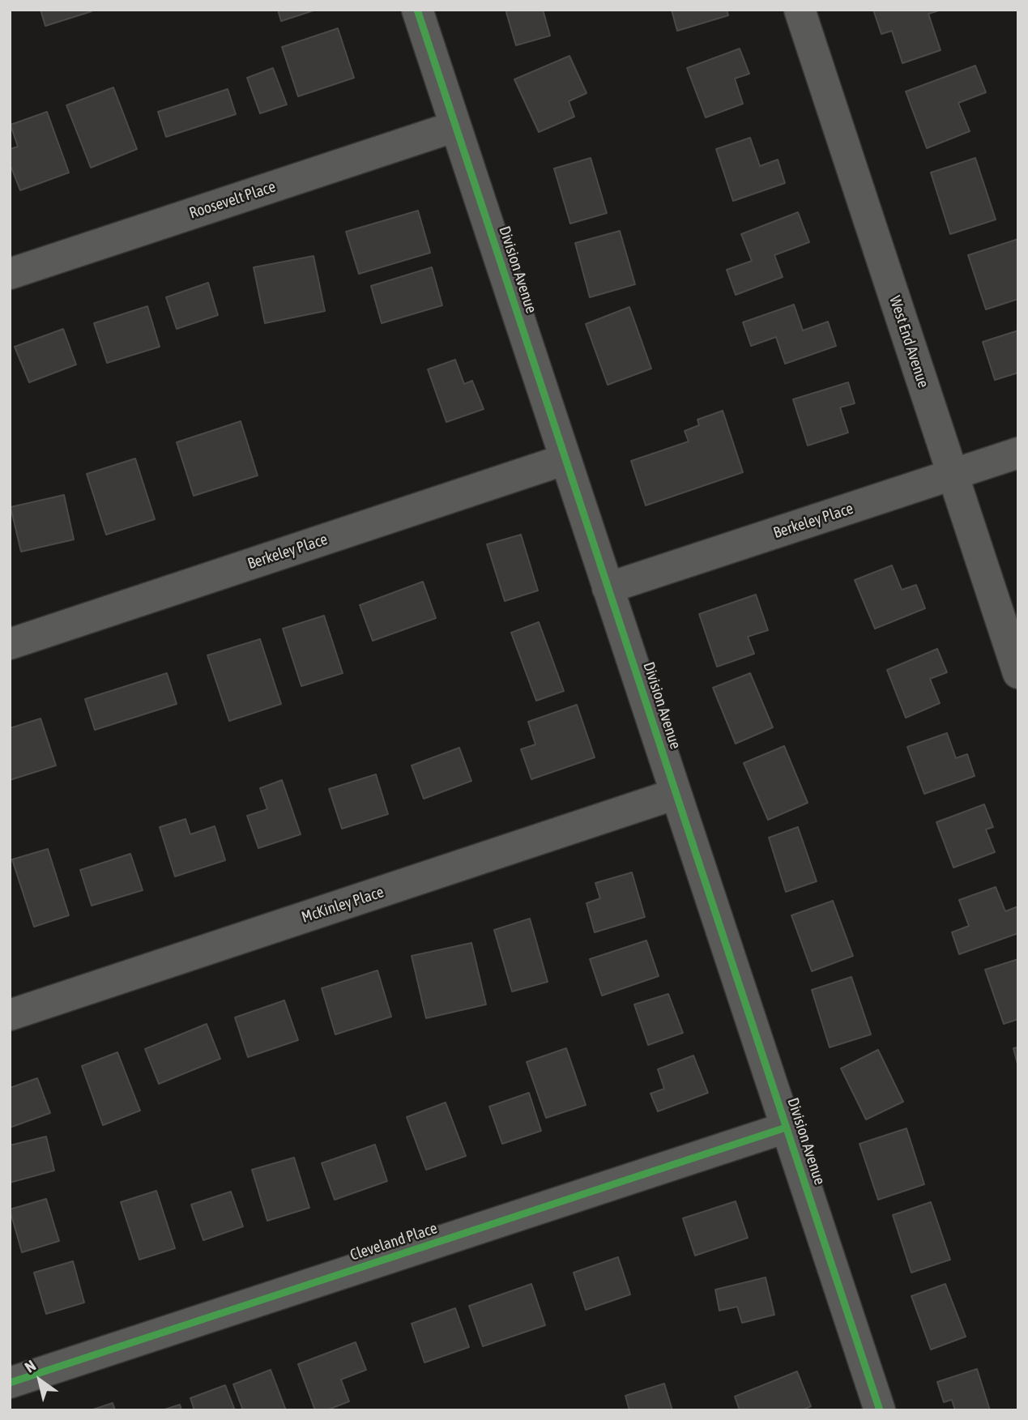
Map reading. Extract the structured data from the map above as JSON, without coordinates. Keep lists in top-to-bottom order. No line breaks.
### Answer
{"streets":{"street":["Roosevelt Place","Division Avenue","West End Avenue","Berkeley Place","McKinley Place","Cleveland Place"]},"crossings":[["Roosevelt Place","Division Avenue"],["Division Avenue","Berkeley Place"],["Division Avenue","McKinley Place"],["Division Avenue","Cleveland Place"],["West End Avenue","Berkeley Place"]],"north":"top left"}
